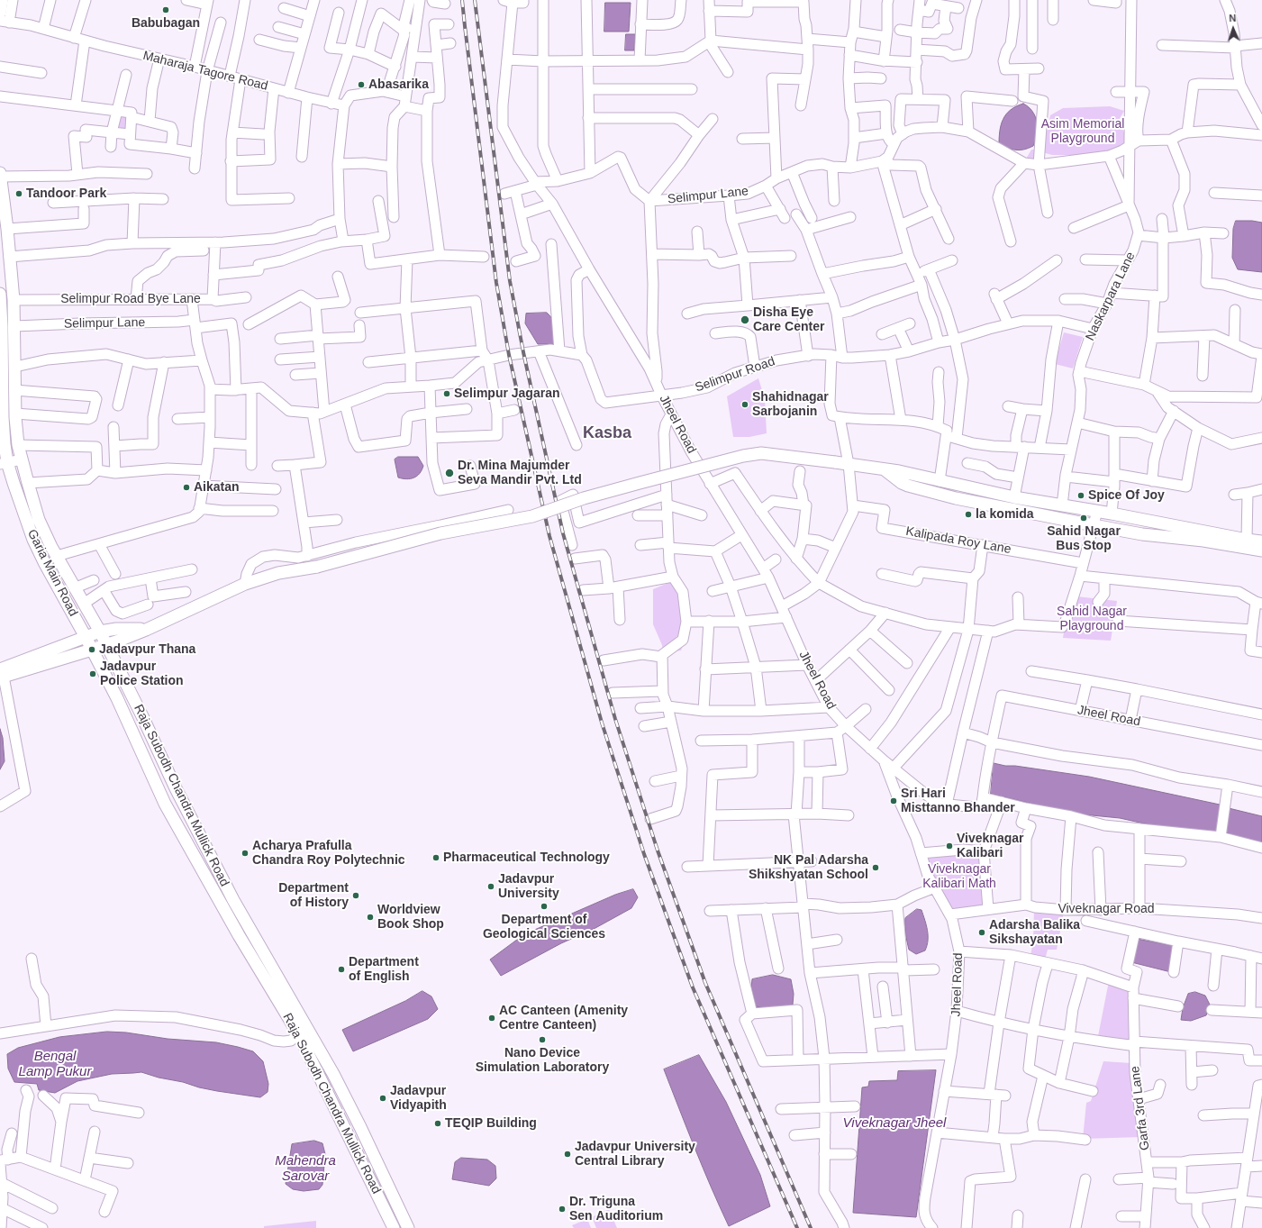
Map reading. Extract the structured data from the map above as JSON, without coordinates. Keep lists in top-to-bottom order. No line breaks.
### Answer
{"streets":{"main road":["Garia Main Road","Raja Subodh Chandra Mullick Road"],"street":["Maharaja Tagore Road","Selimpur Lane","Naskarpara Lane","Selimpur Road Bye Lane","Selimpur Road","Jheel Road","Kalipada Roy Lane","Viveknagar Road","Garfa 3rd Lane"]},"crossings":[["Selimpur Lane","Jheel Road"],["Selimpur Lane","Raja Subodh Chandra Mullick Road"],["Naskarpara Lane","Selimpur Road"],["Selimpur Road Bye Lane","Raja Subodh Chandra Mullick Road"],["Selimpur Road","Jheel Road"],["Jheel Road","Viveknagar Road"],["Garia Main Road","Raja Subodh Chandra Mullick Road"]],"districts":["Kasba"],"water":["Bengal Lamp Pukur","Viveknagar Jheel","Mahendra Sarovar"],"parks":["Asim Memorial Playground","Sahid Nagar Playground","Viveknagar Kalibari Math"],"places":["Babubagan","Abasarika","Tandoor Park","Disha Eye Care Center","Selimpur Jagaran","Shahidnagar Sarbojanin","Dr. Mina Majumder Seva Mandir Pvt. Ltd","Aikatan","Spice Of Joy","la komida","Sahid Nagar Bus Stop","Jadavpur Thana","Jadavpur Police Station","Sri Hari Misttanno Bhander","Viveknagar Kalibari","Acharya Prafulla Chandra Roy Polytechnic","Pharmaceutical Technology","NK Pal Adarsha Shikshyatan School","Jadavpur University","Department of History","Department of Geological Sciences","Worldview Book Shop","Adarsha Balika Sikshayatan","Department of English","AC Canteen (Amenity Centre Canteen)","Nano Device Simulation Laboratory","Jadavpur Vidyapith","TEQIP Building","Jadavpur University Central Library","Dr. Triguna Sen Auditorium"],"north":"top"}
